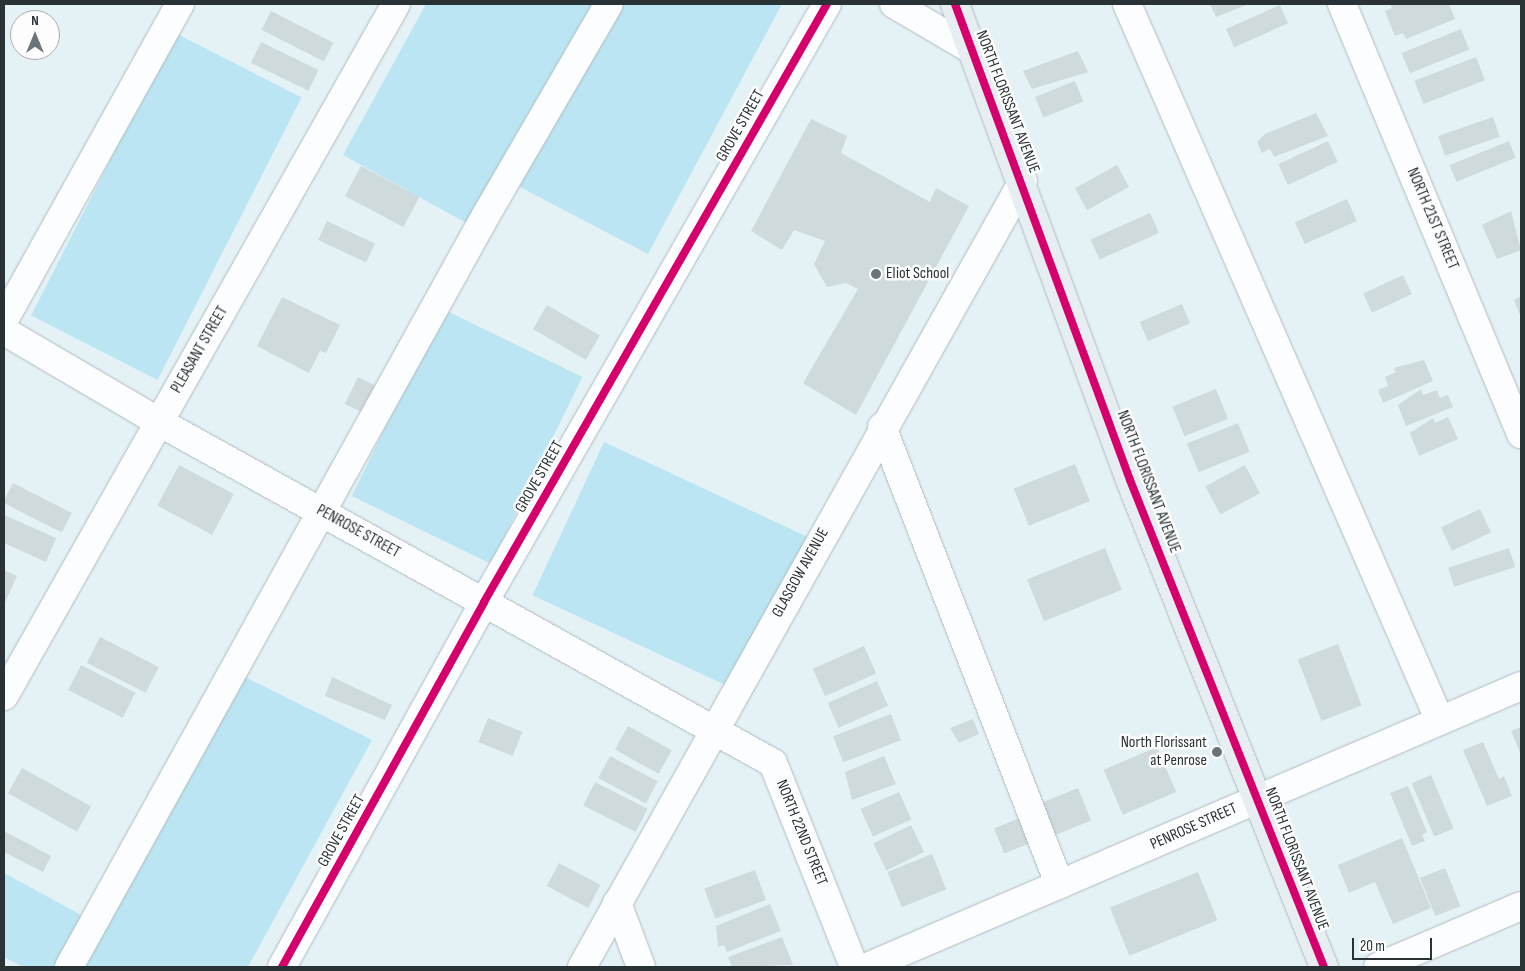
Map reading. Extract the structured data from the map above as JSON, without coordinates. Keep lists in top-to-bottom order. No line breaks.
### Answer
{"streets":{"main road":["NORTH FLORISSANT AVENUE"],"street":["GROVE STREET","NORTH 21ST STREET","PLEASANT STREET","PENROSE STREET","GLASGOW AVENUE","NORTH 22ND STREET"]},"crossings":[["NORTH FLORISSANT AVENUE","PENROSE STREET"],["NORTH FLORISSANT AVENUE","GLASGOW AVENUE"],["GROVE STREET","PENROSE STREET"],["PLEASANT STREET","PENROSE STREET"],["PENROSE STREET","GLASGOW AVENUE"],["PENROSE STREET","NORTH 22ND STREET"],["GLASGOW AVENUE","NORTH 22ND STREET"]],"places":["Eliot School","North Florissant at Penrose"],"scale_bar":"20 m","north":"top"}
